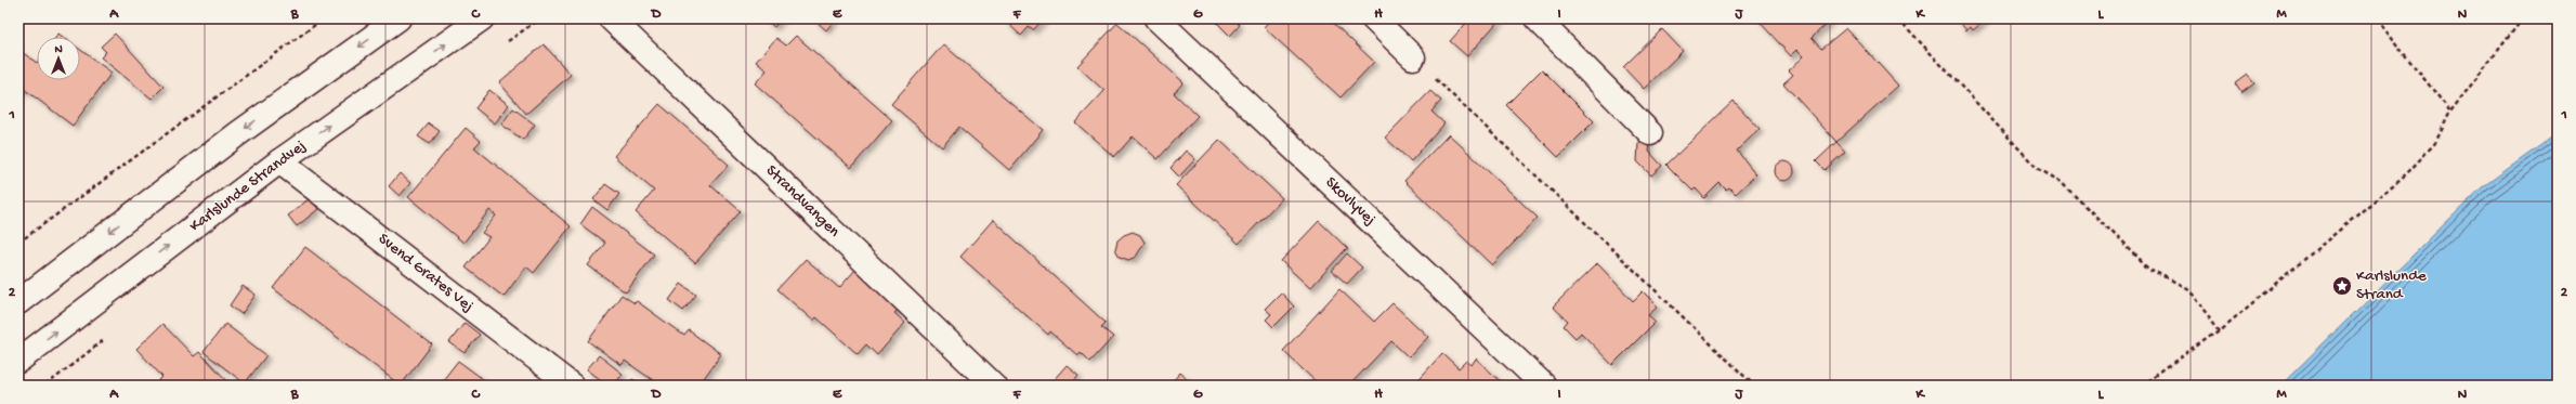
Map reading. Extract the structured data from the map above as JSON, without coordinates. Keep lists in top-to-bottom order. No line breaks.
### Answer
{"streets":{"street":["Karlslunde Strandvej","Strandvangen","Skovlyvej","Svend Grates Vej"]},"crossings":[["Karlslunde Strandvej","Svend Grates Vej"]],"places":{"place":["Karlslunde Strand"]},"north":"top","grid":{"columns":["A","B","C","D","E","F","G","H","I","J","K","L","M","N"],"rows":["1","2"]}}
